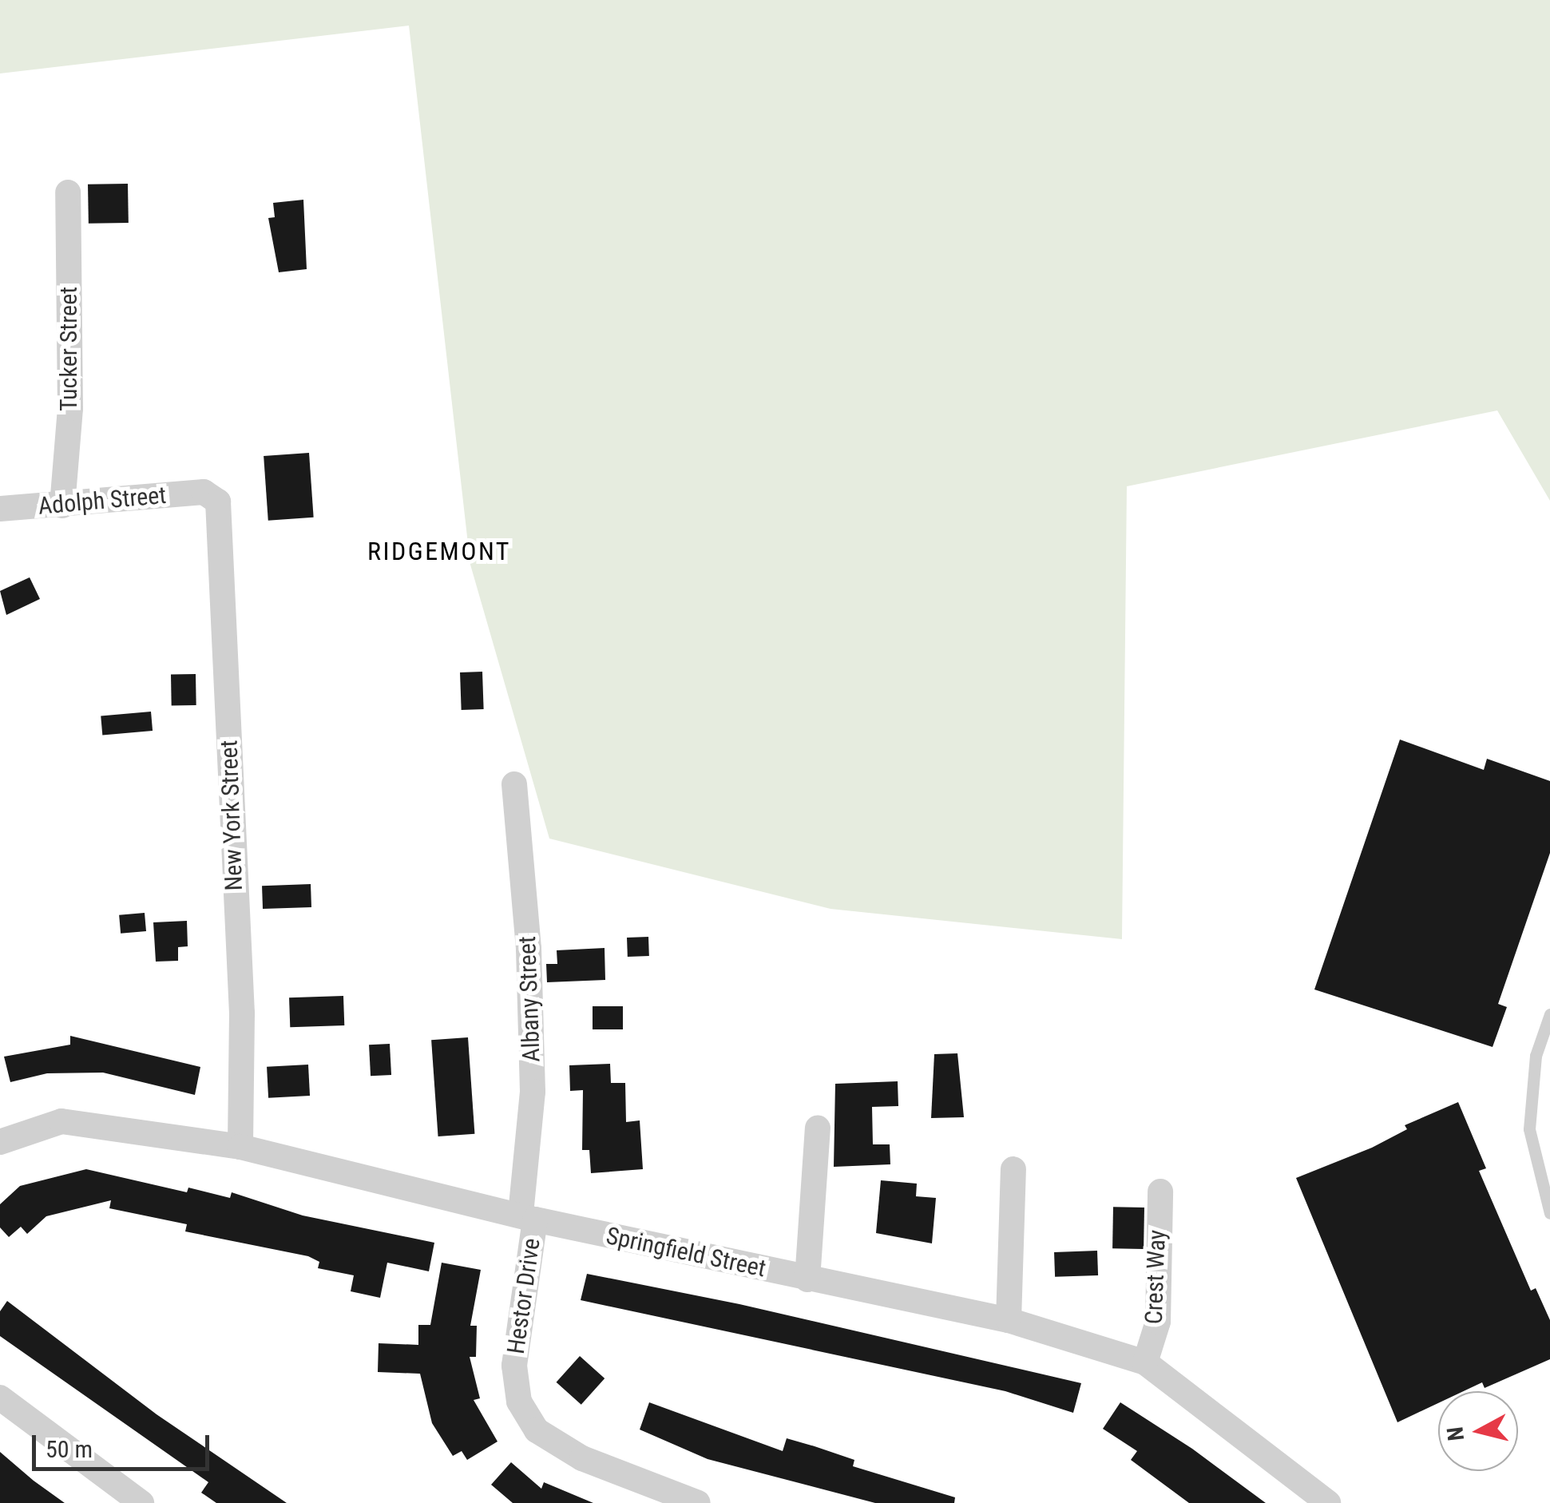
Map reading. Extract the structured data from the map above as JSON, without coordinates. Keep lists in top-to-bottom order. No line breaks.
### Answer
{"streets":{"street":["Tucker Street","Adolph Street","New York Street","Albany Street","Springfield Street","Crest Way","Hestor Drive"]},"crossings":[["Tucker Street","Adolph Street"],["Adolph Street","New York Street"],["New York Street","Springfield Street"],["Albany Street","Springfield Street"],["Albany Street","Hestor Drive"],["Springfield Street","Crest Way"],["Springfield Street","Hestor Drive"]],"districts":["RIDGEMONT"],"scale_bar":"50 m","north":"left"}
